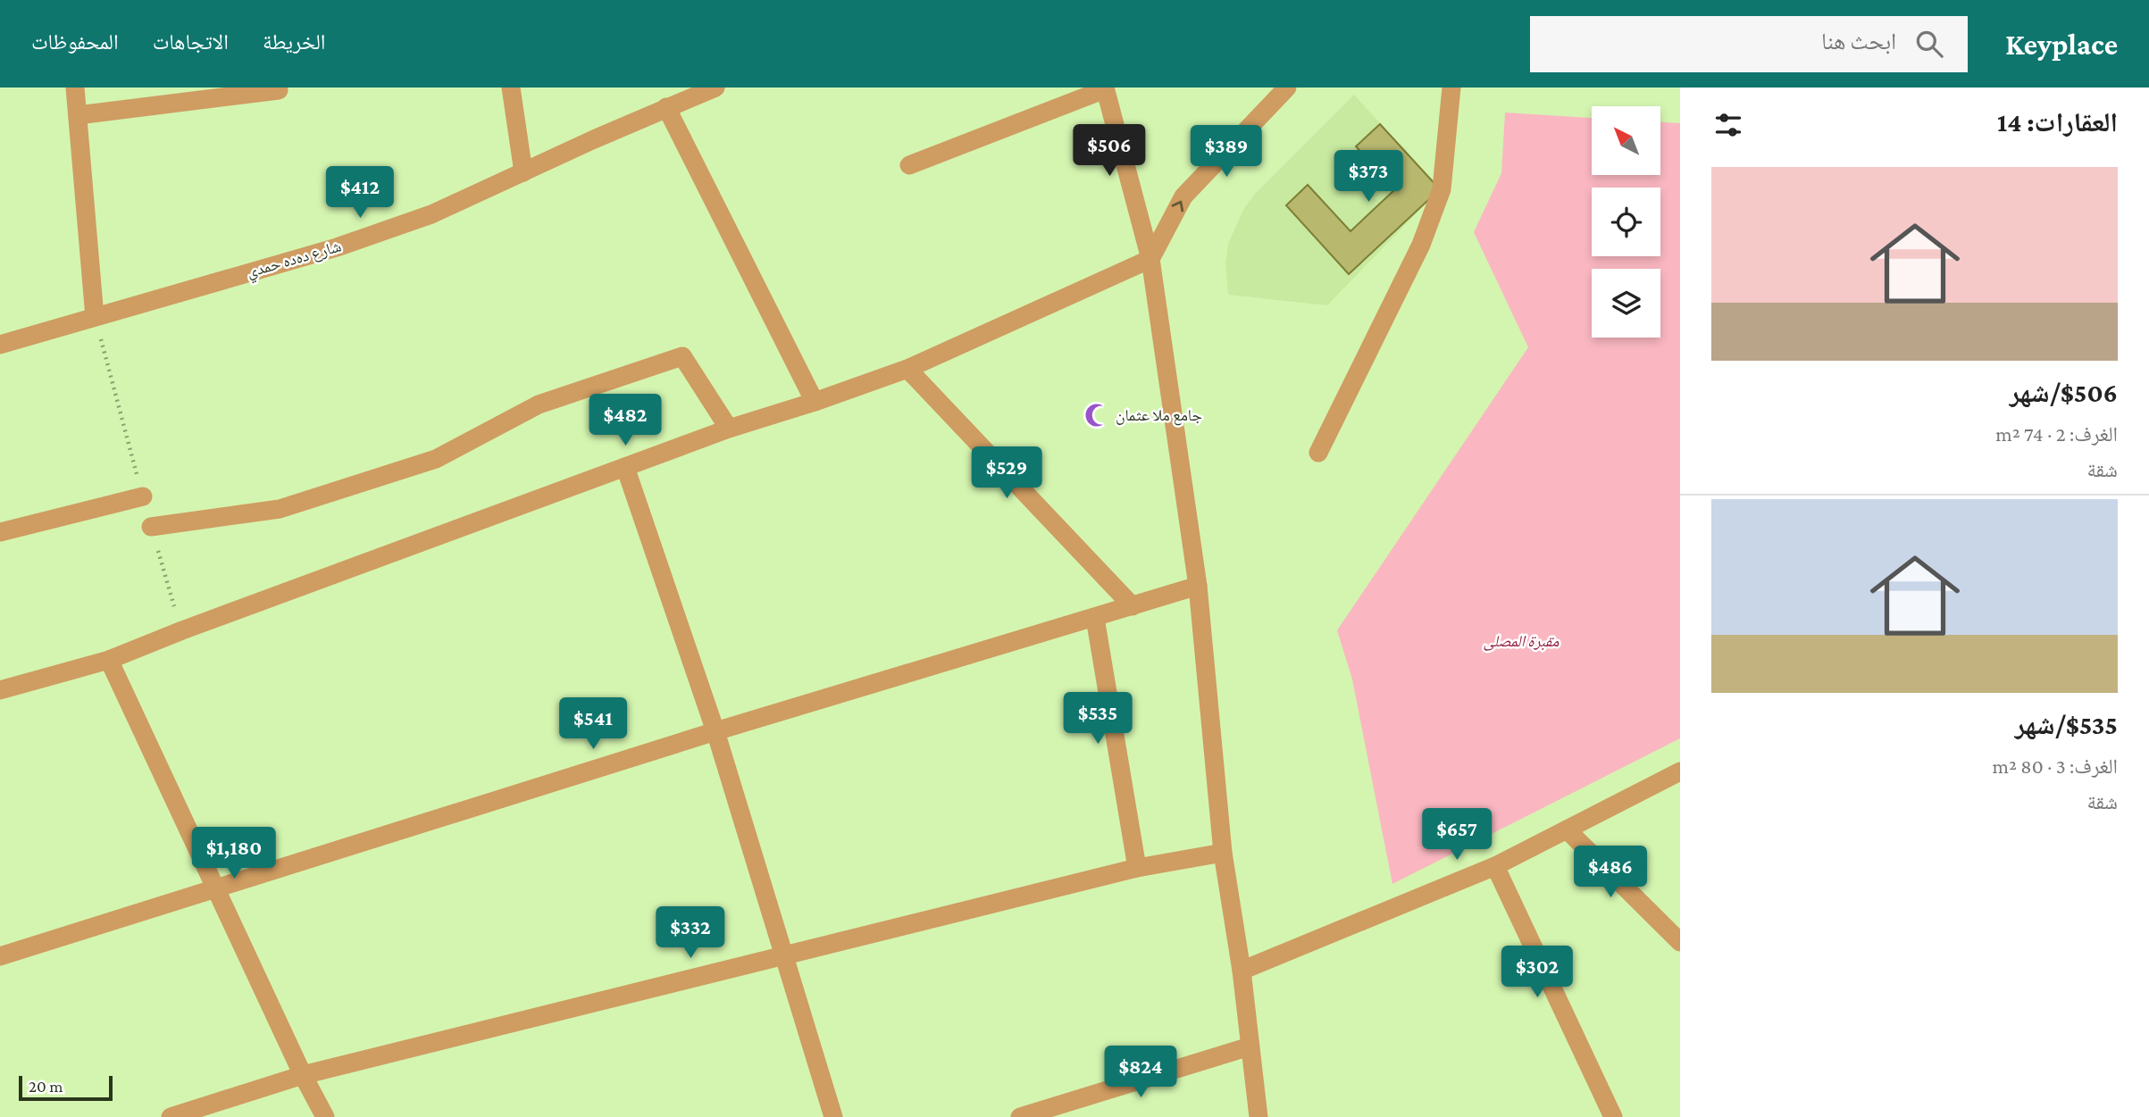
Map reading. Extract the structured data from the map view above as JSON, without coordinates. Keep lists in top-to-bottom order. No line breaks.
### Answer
{"streets":{"street":["شارع دەدە حمدي"]},"parks":["مقبرة المصلى"],"places":{"mosque":["جامع ملا عثمان"]},"scale_bar":"20 m","north":"top left","page":{"header":"Keyplace","search":"ابحث هنا","nav":["الخريطة","الاتجاهات","المحفوظات"],"heading":"العقارات: 14","price":["$506","$389","$373","$412","$482","$529","$535","$541","$657","$1,180","$486","$332","$302","$824"],"list":[{"name":"$506/شهر","note":"الغرف: 2 · 74 m² · شقة"},{"name":"$535/شهر","note":"الغرف: 3 · 80 m² · شقة"}],"scale":"20 m"}}
